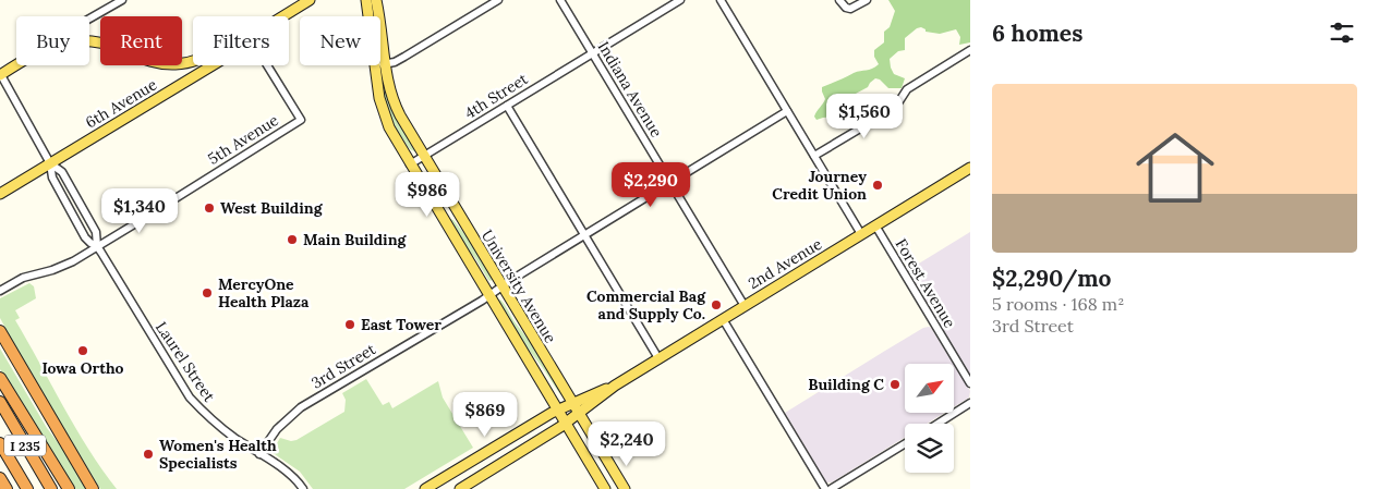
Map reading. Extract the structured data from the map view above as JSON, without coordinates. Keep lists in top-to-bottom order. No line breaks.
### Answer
{"streets":{"highway":["I 235"],"main road":["6th Avenue","2nd Avenue","University Avenue"],"street":["Indiana Avenue","4th Street","5th Avenue","Forest Avenue","Laurel Street","3rd Street"]},"crossings":[["Indiana Avenue","4th Street"],["Indiana Avenue","2nd Avenue"],["Indiana Avenue","3rd Street"],["4th Street","University Avenue"],["6th Avenue","Laurel Street"],["5th Avenue","Laurel Street"],["2nd Avenue","Forest Avenue"],["2nd Avenue","University Avenue"],["University Avenue","3rd Street"],["Laurel Street","3rd Street"]],"places":["Journey Credit Union","West Building","Main Building","MercyOne Health Plaza","Commercial Bag and Supply Co.","East Tower","Iowa Ortho","Building C","Women's Health Specialists"],"north":"top right","page":{"heading":"6 homes","chip":["Buy","Rent","Filters","New"],"list":[{"name":"$2,290/mo","note":"5 rooms · 168 m² · 3rd Street"}],"price":["$1,560","$2,290","$986","$1,340","$869","$2,240"]}}
